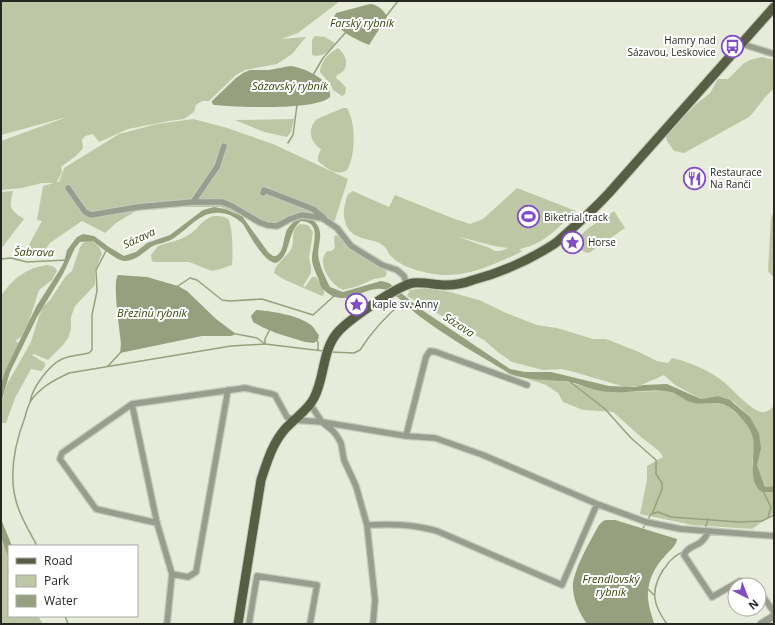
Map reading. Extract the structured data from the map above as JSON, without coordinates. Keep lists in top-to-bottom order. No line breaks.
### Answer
{"water":["Farský rybník","Sázavský rybník","Sázava","Šabrava","Březinů rybník","Frendlovský rybník"],"places":{"bus stop":["Hamry nad Sázavou, Leskovice"],"restaurant":["Restaurace Na Ranči"],"sports":["Biketrial track"],"place":["Horse","kaple sv. Anny"]},"legend":["Road","Park","Water"],"north":"bottom right"}
